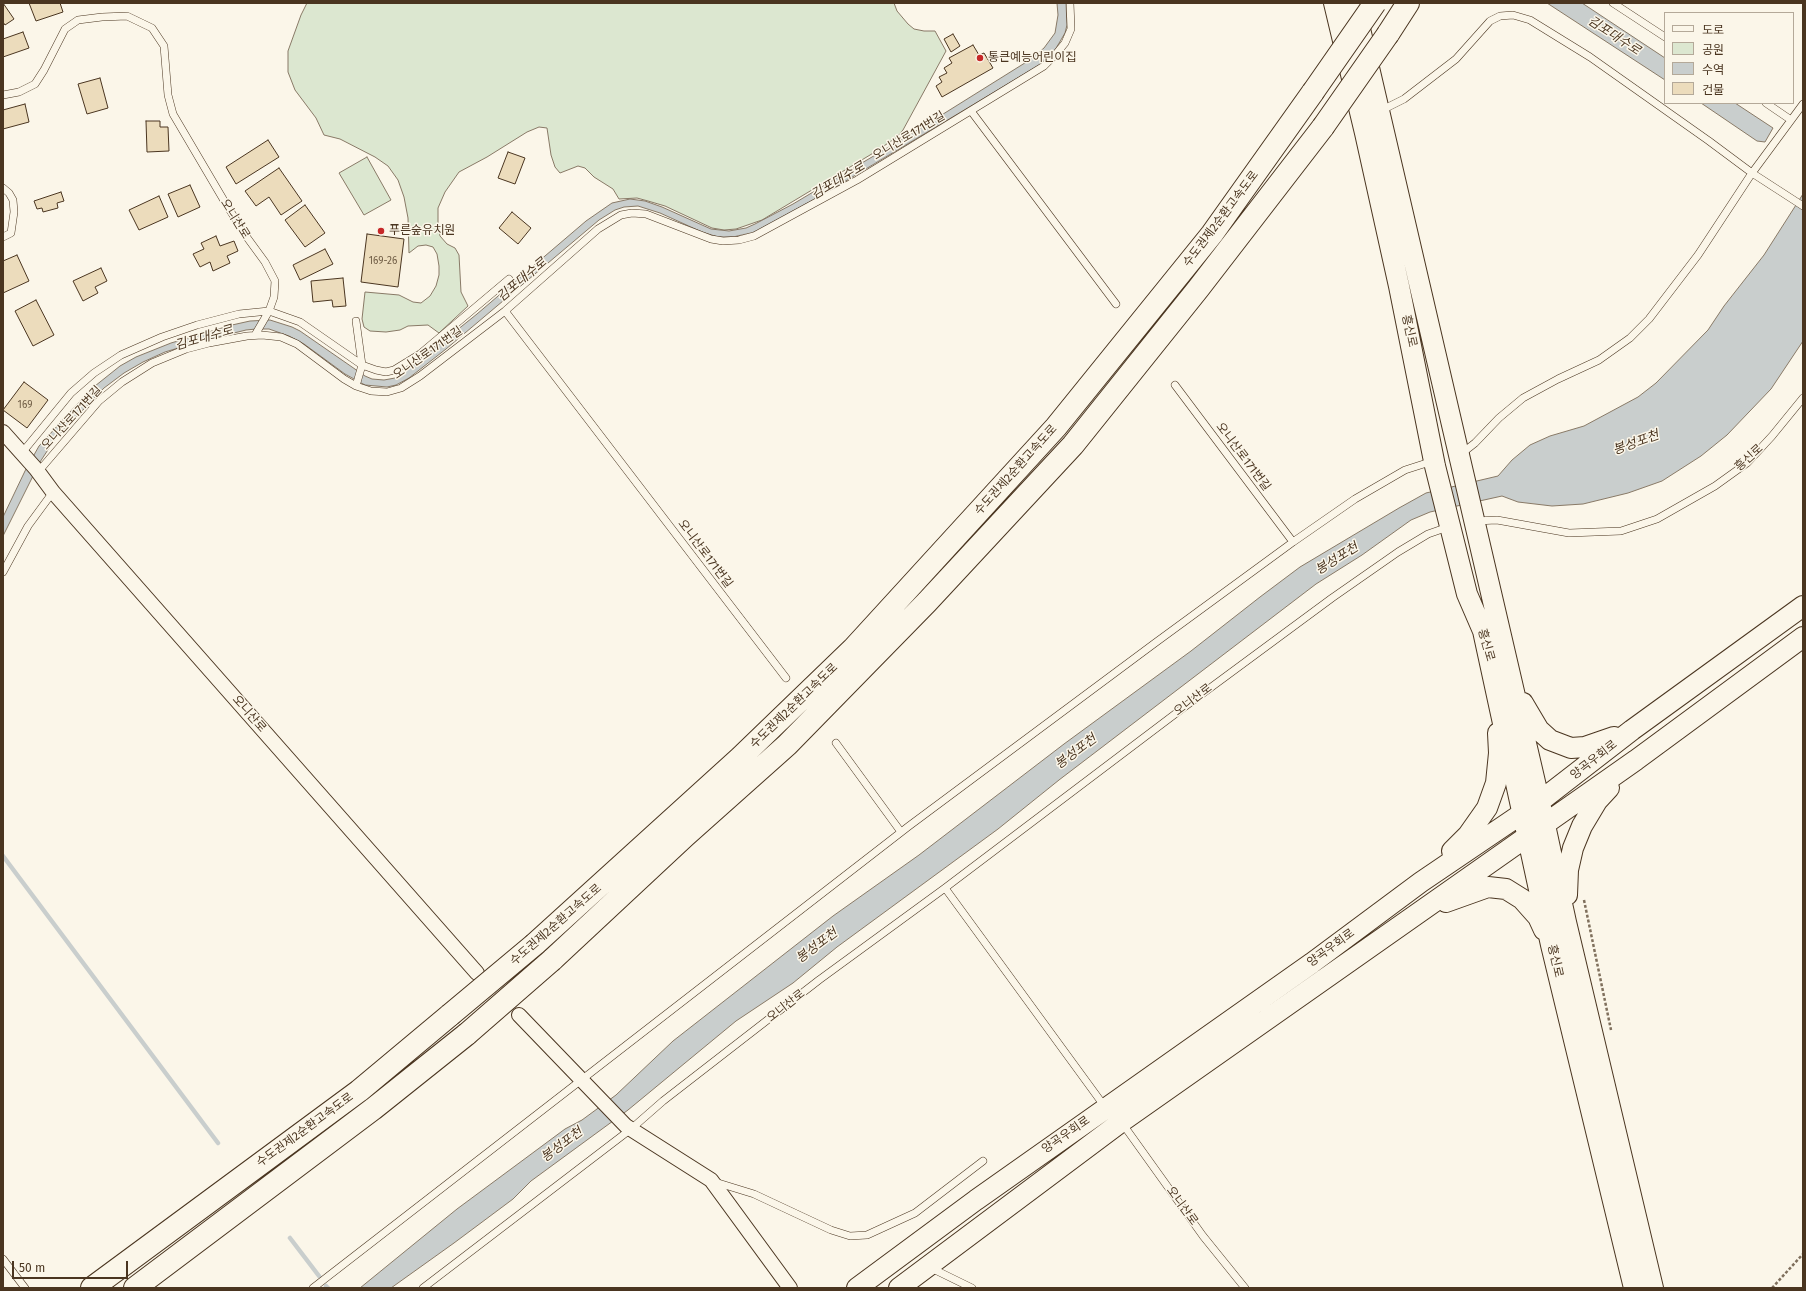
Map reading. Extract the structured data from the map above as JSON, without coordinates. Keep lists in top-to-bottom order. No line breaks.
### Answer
{"streets":{"highway":["수도권제2순환고속도로"],"main road":["흥신로","양곡우회로"],"street":["오니산로"],"lane":["오니산로171번길"]},"crossings":[["오니산로171번길","오니산로"],["오니산로","흥신로"],["오니산로","양곡우회로"],["흥신로","양곡우회로"]],"water":["김포대수로","봉성포천"],"places":["통큰예능어린이집","푸른숲유치원"],"house_numbers":["169-26","169"],"legend":["도로","공원","수역","건물"],"scale_bar":"50 m"}
